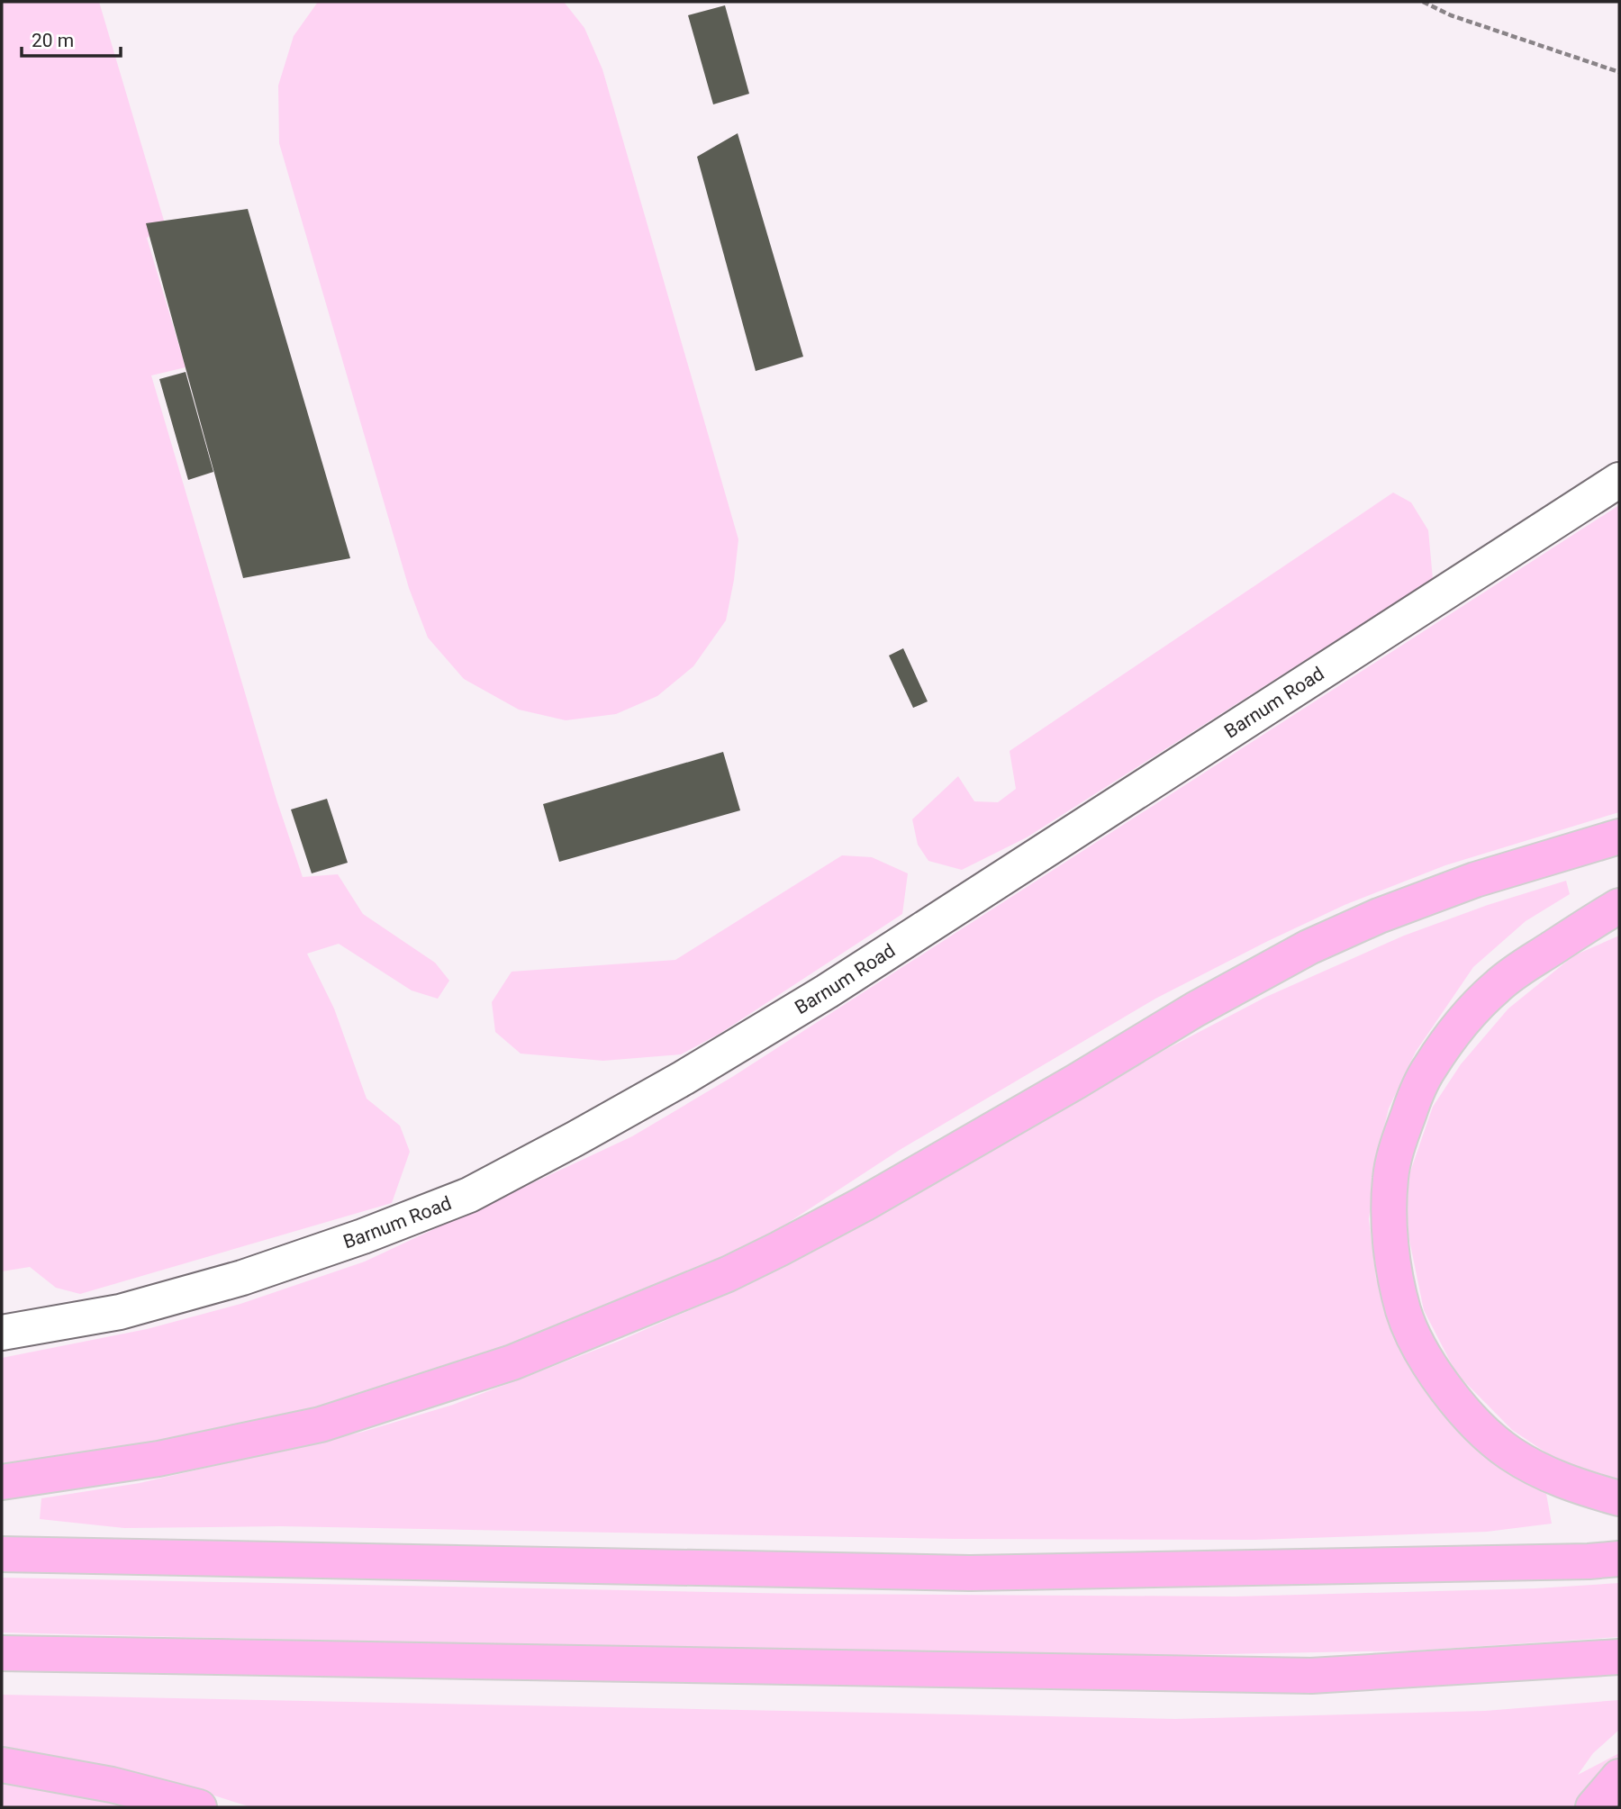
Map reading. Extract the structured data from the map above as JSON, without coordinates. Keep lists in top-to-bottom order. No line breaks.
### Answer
{"streets":{"street":["Barnum Road"]},"scale_bar":"20 m"}
